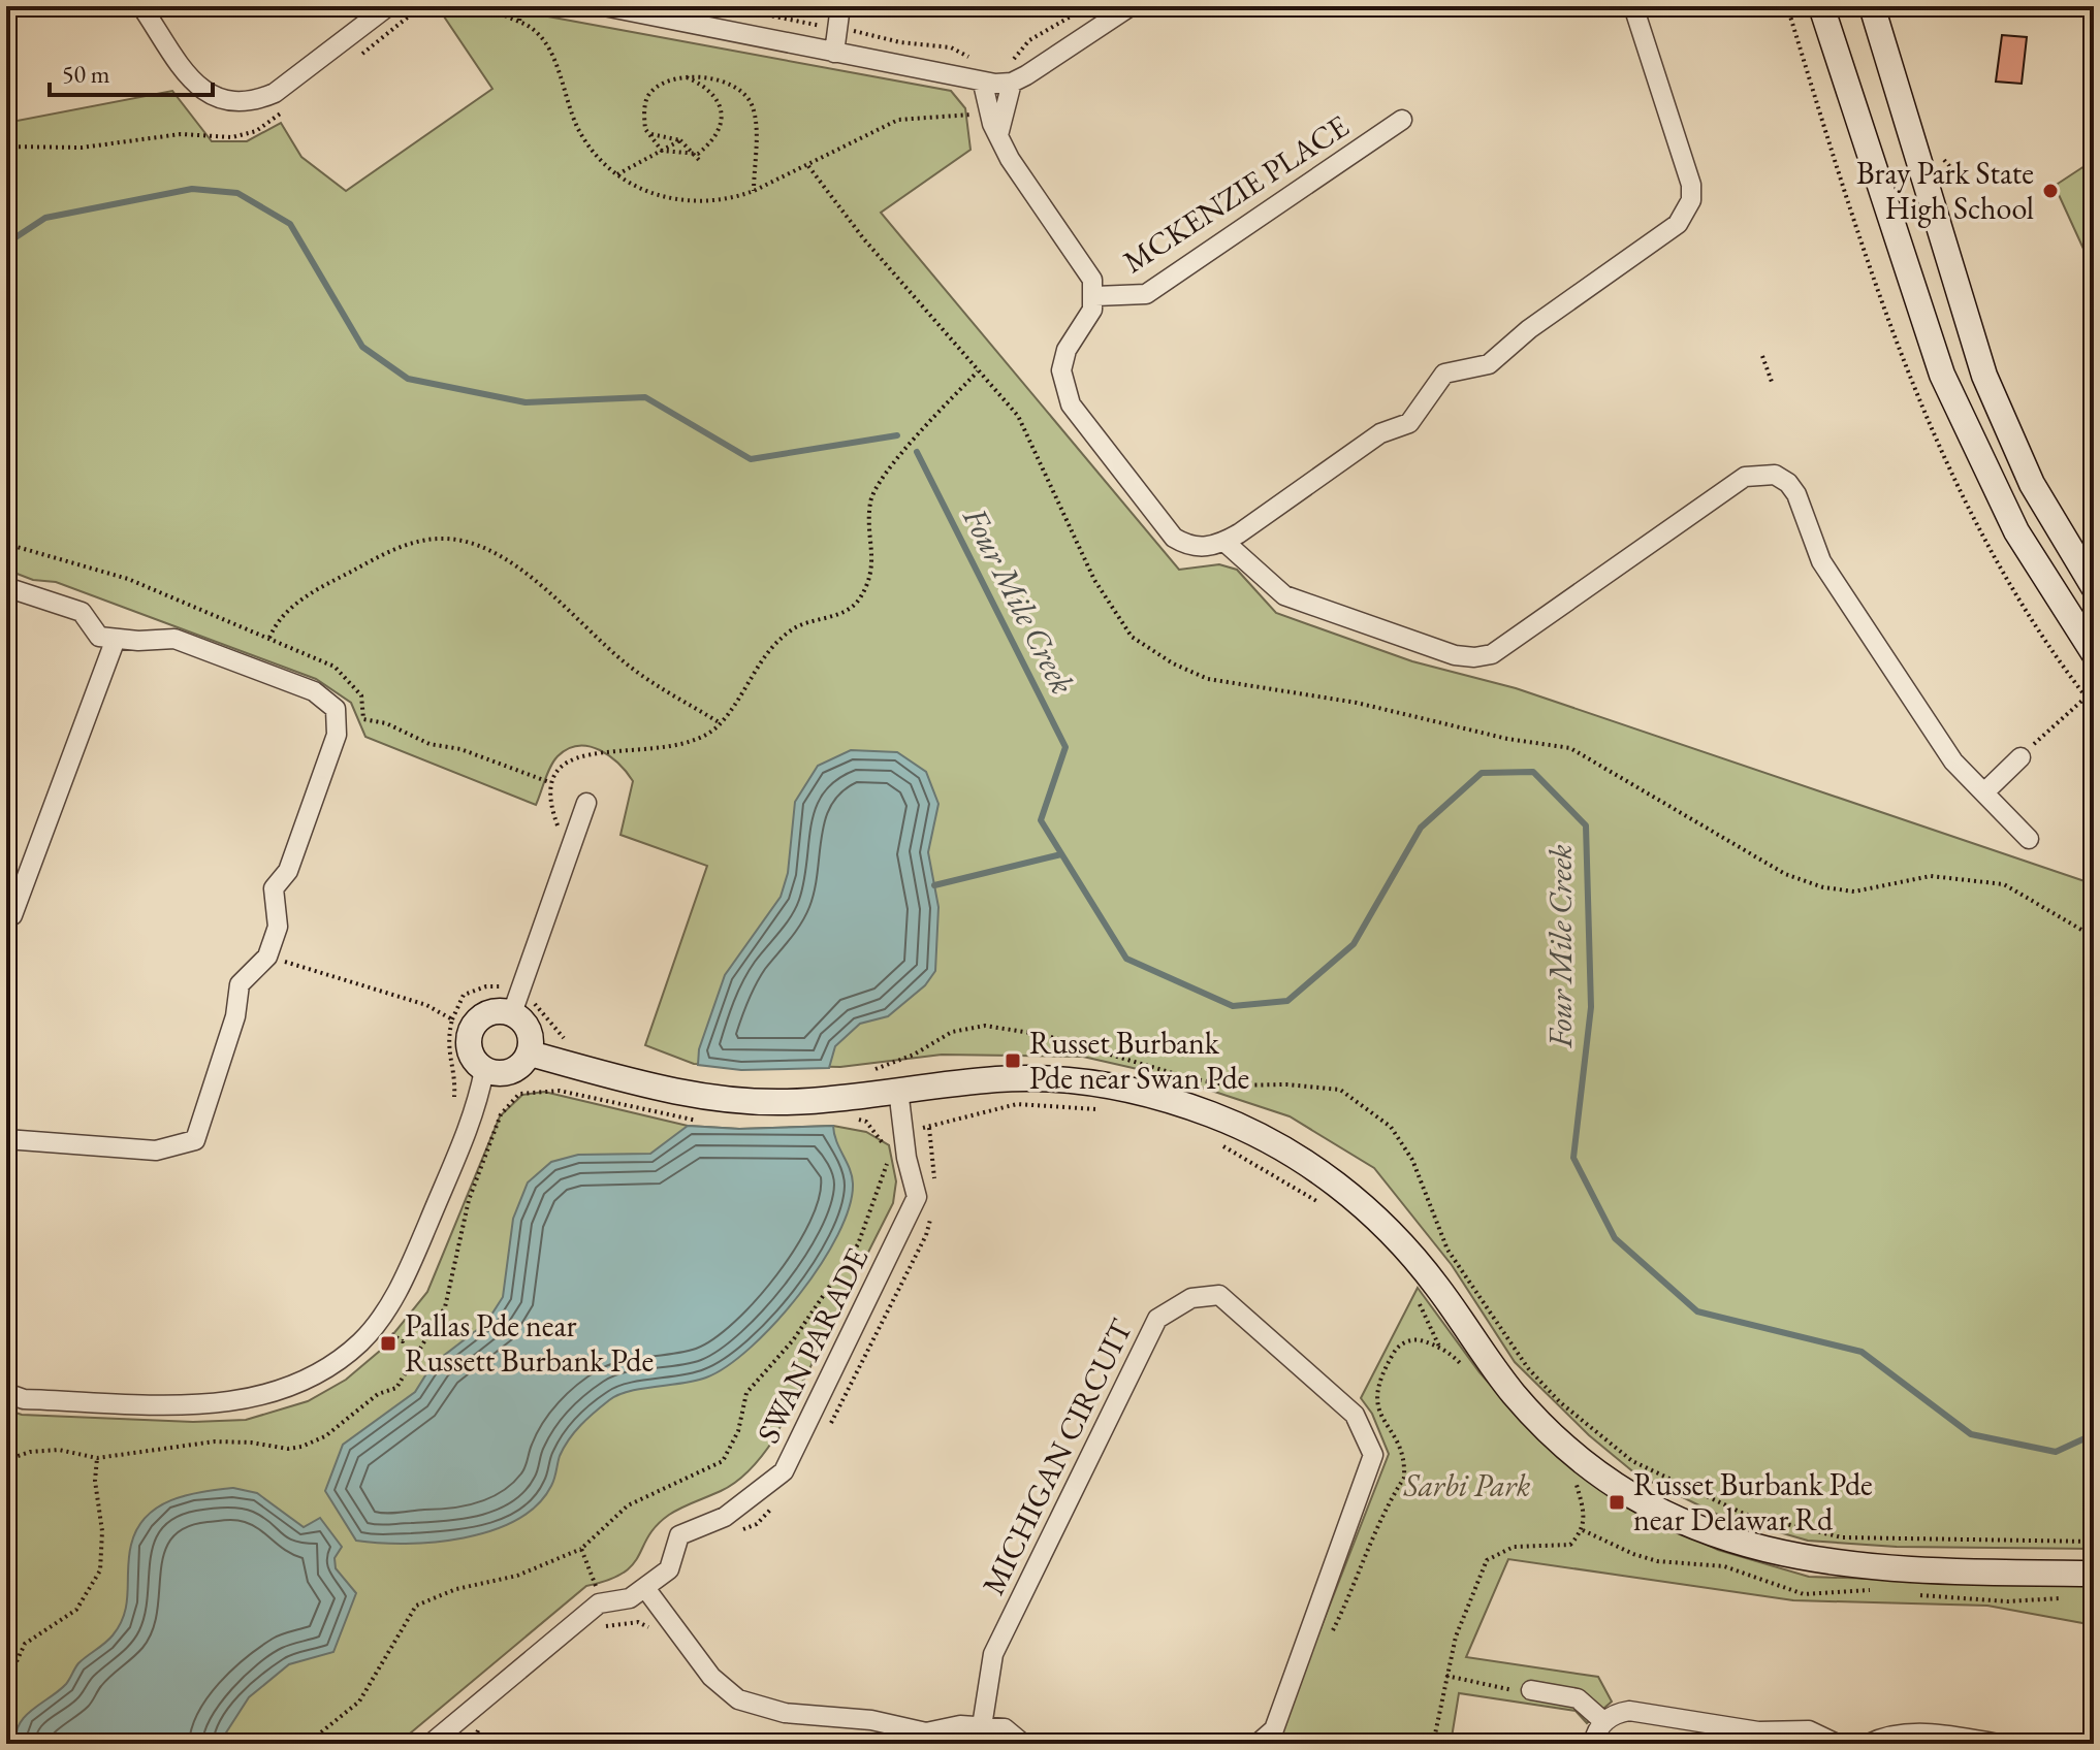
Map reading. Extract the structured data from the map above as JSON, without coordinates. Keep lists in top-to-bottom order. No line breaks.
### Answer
{"streets":{"street":["MCKENZIE PLACE","SWAN PARADE","MICHIGAN CIRCUIT"]},"water":["Four Mile Creek"],"parks":["Sarbi Park"],"places":{"other":["Bray Park State High School"],"transit":["Russet Burbank Pde near Swan Pde","Pallas Pde near Russett Burbank Pde","Russet Burbank Pde near Delawar Rd"]},"scale_bar":"50 m"}
